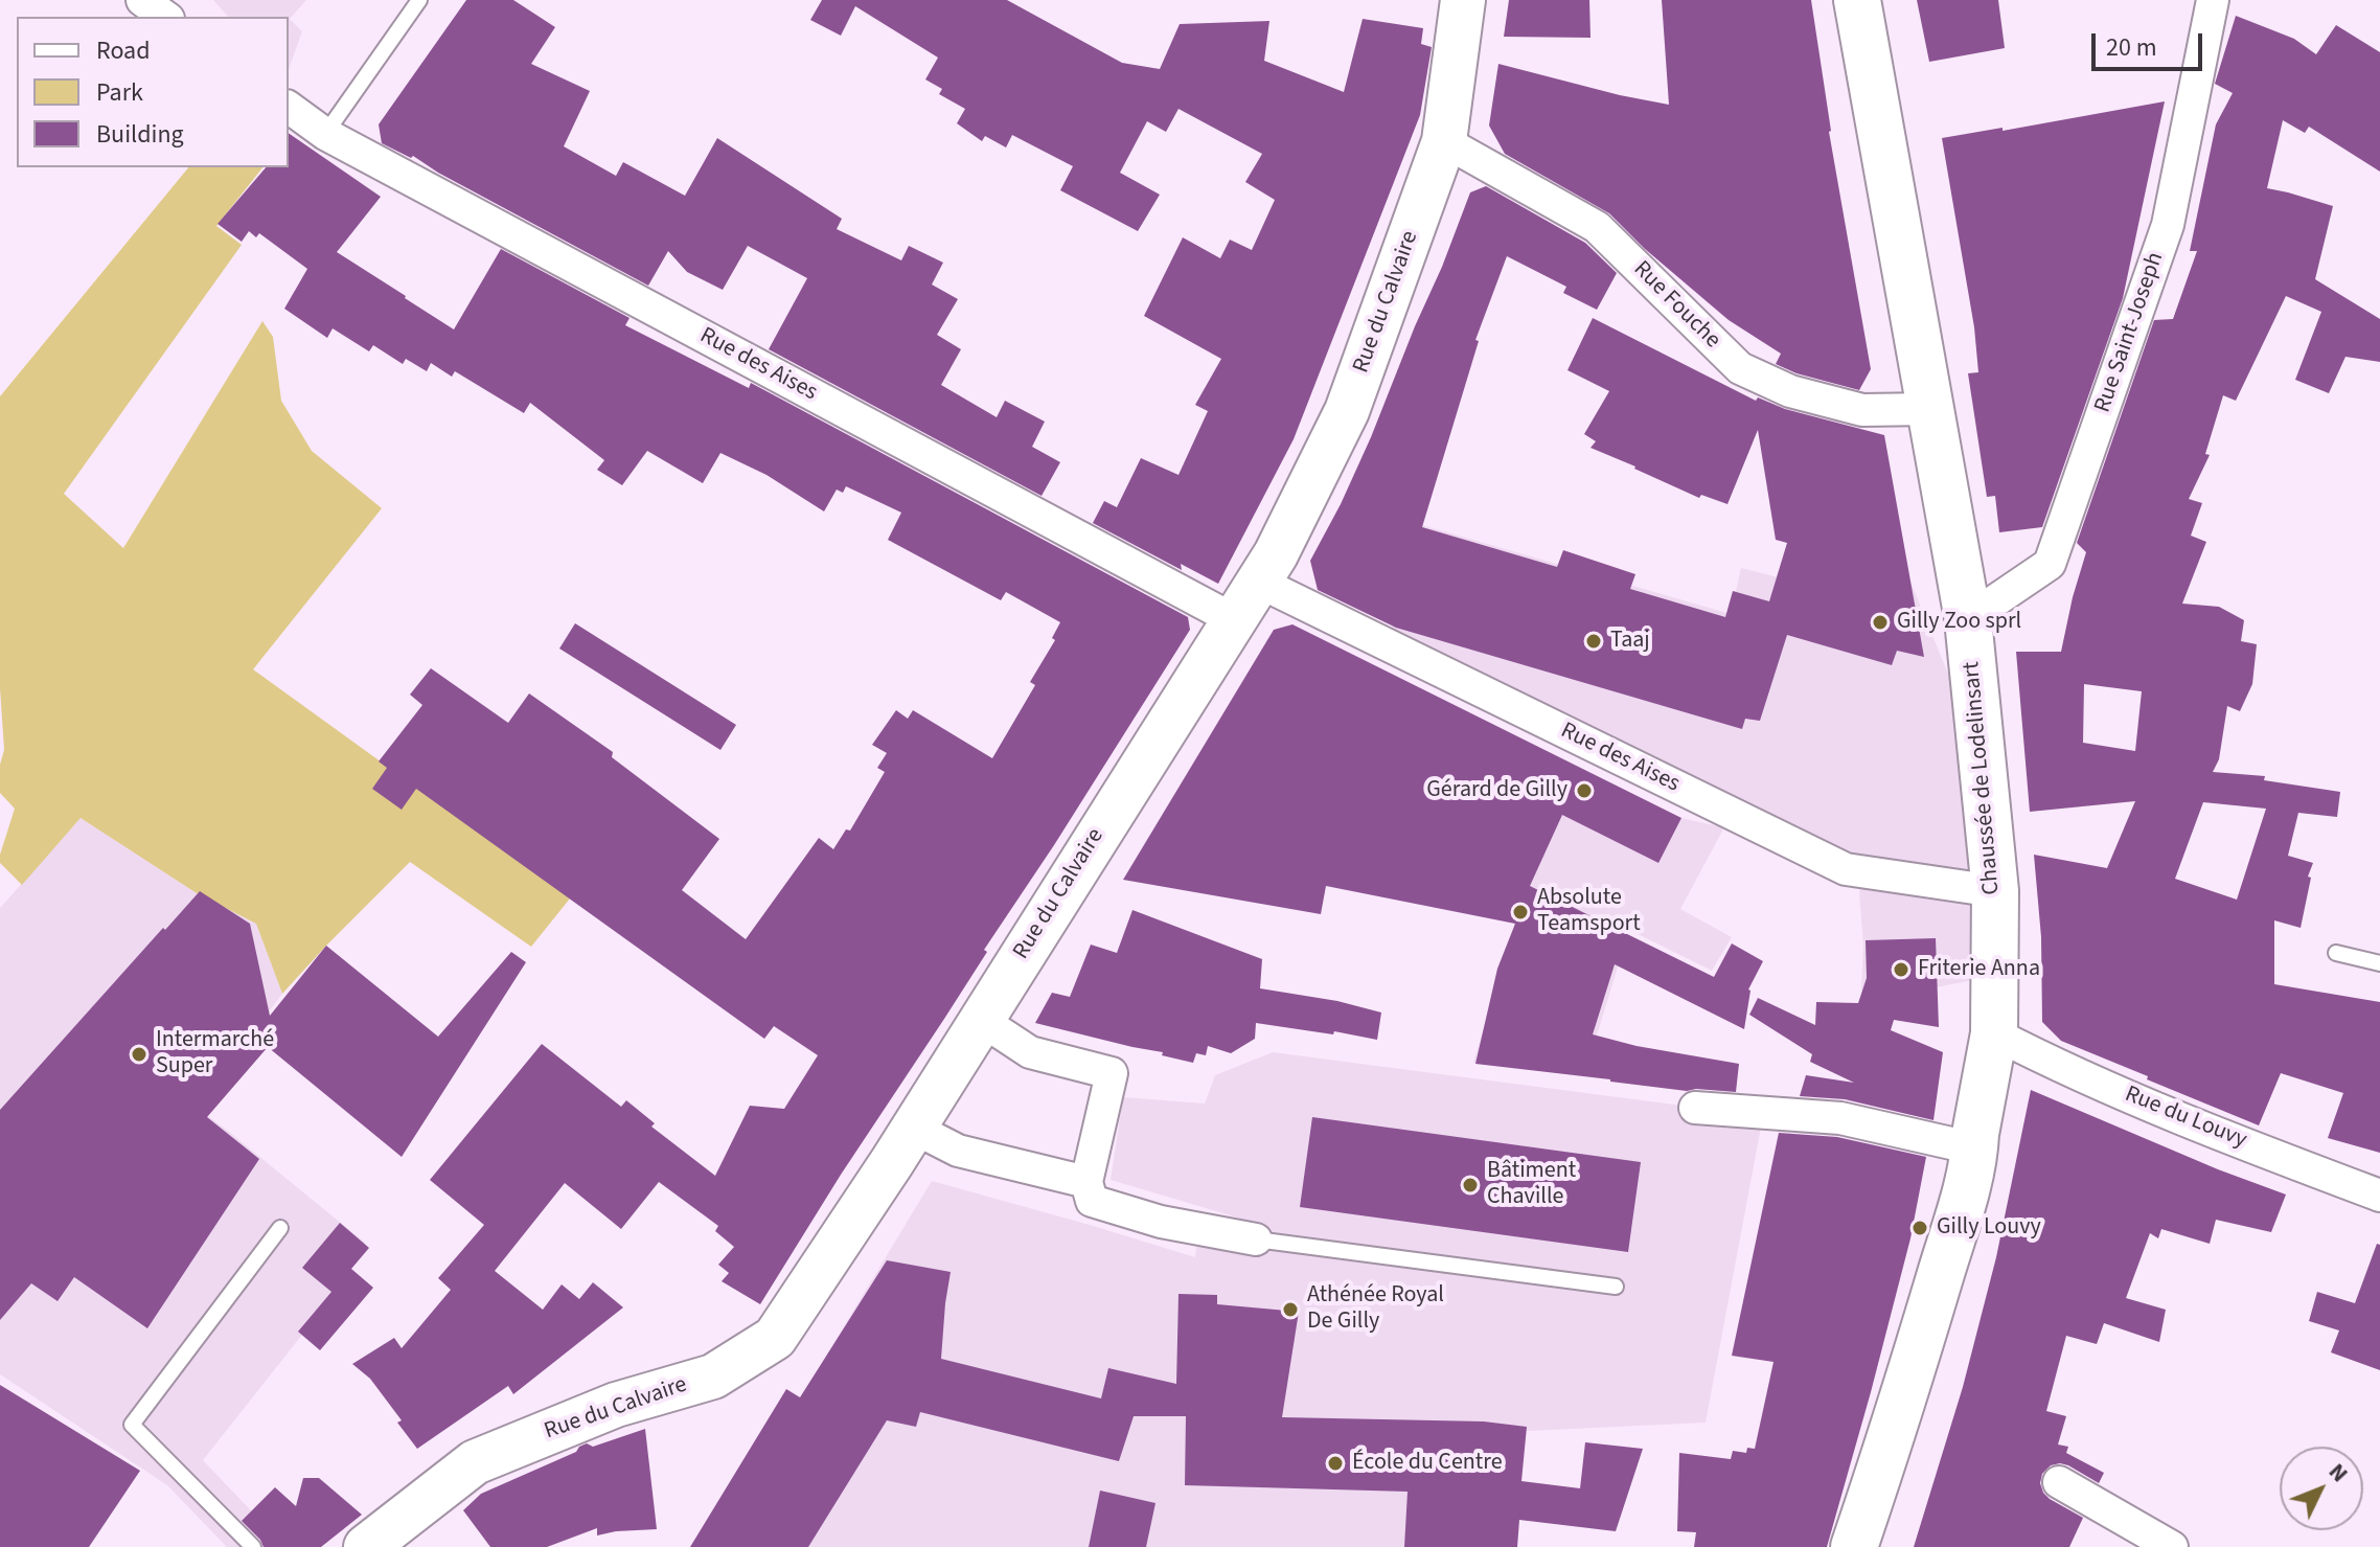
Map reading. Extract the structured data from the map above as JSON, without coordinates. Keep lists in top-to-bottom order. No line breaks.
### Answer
{"streets":{"main road":["Rue du Calvaire","Chaussée de Lodelinsart"],"street":["Rue Fouche","Rue Saint-Joseph","Rue des Aises","Rue du Louvy"]},"crossings":[["Rue du Calvaire","Rue Fouche"],["Rue du Calvaire","Rue des Aises"],["Rue Fouche","Chaussée de Lodelinsart"],["Rue Saint-Joseph","Chaussée de Lodelinsart"],["Rue des Aises","Chaussée de Lodelinsart"],["Chaussée de Lodelinsart","Rue du Louvy"]],"places":["Gilly Zoo sprl","Taaj","Gérard de Gilly","Absolute Teamsport","Friterie Anna","Intermarché Super","Bâtiment Chaville","Gilly Louvy","Athénée Royal De Gilly","École du Centre"],"legend":["Road","Park","Building"],"scale_bar":"20 m","north":"top right"}
